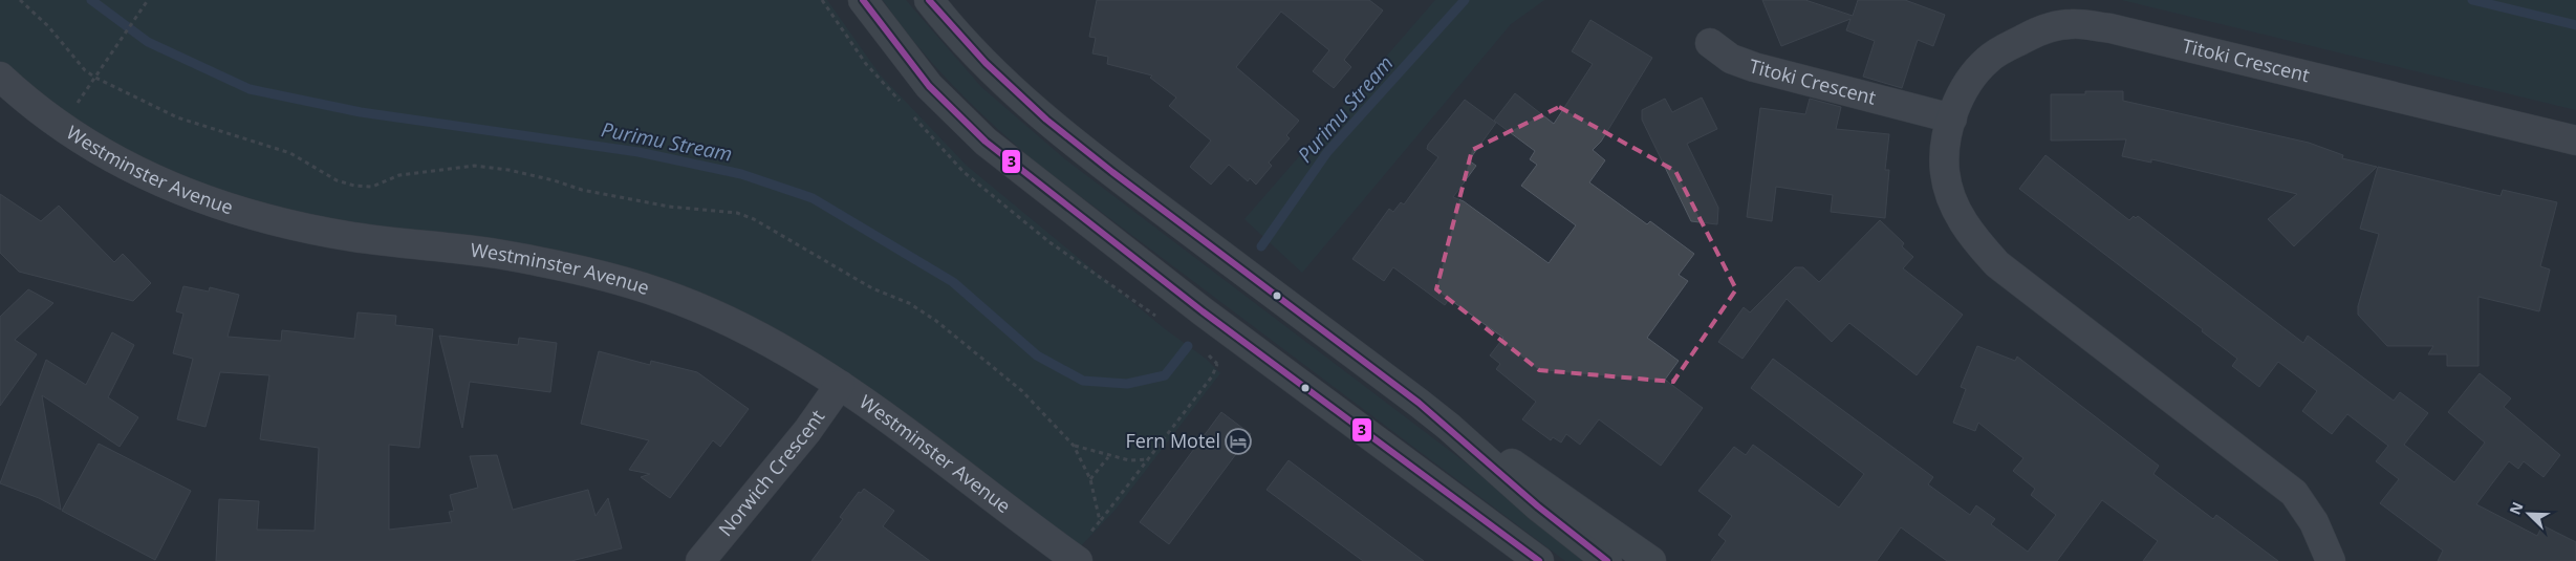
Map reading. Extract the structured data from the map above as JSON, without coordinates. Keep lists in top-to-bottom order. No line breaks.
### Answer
{"streets":{"street":["Titoki Crescent","Westminster Avenue","Norwich Crescent"]},"crossings":[["Westminster Avenue","Norwich Crescent"]],"water":["Purimu Stream"],"places":{"hotel":["Fern Motel"]},"lines":["transit line 3"],"north":"top left"}
